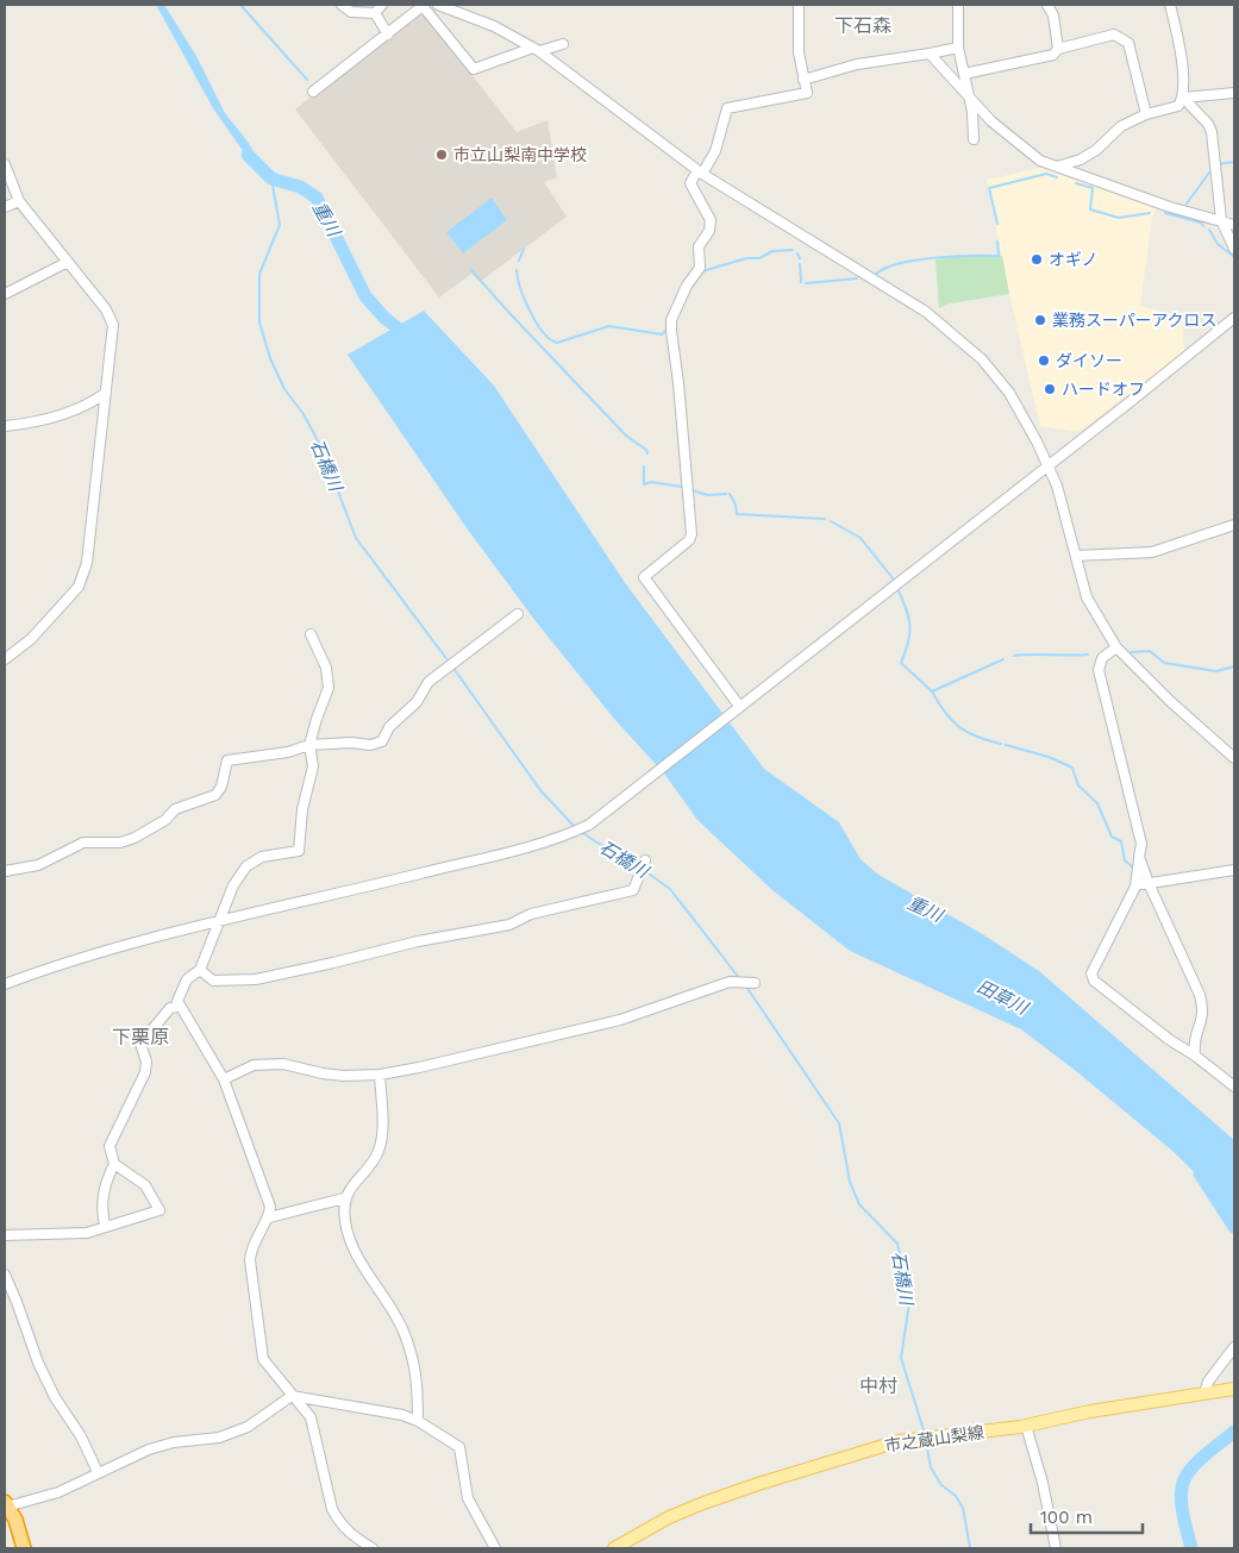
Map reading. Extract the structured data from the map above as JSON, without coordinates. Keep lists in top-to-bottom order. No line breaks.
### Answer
{"streets":{"main road":["市之蔵山梨線"]},"districts":["下石森","下栗原","中村"],"water":["重川","石橋川","田草川"],"places":["市立山梨南中学校","オギノ","業務スーパーアクロス","ダイソー","ハードオフ"],"scale_bar":"100 m"}
